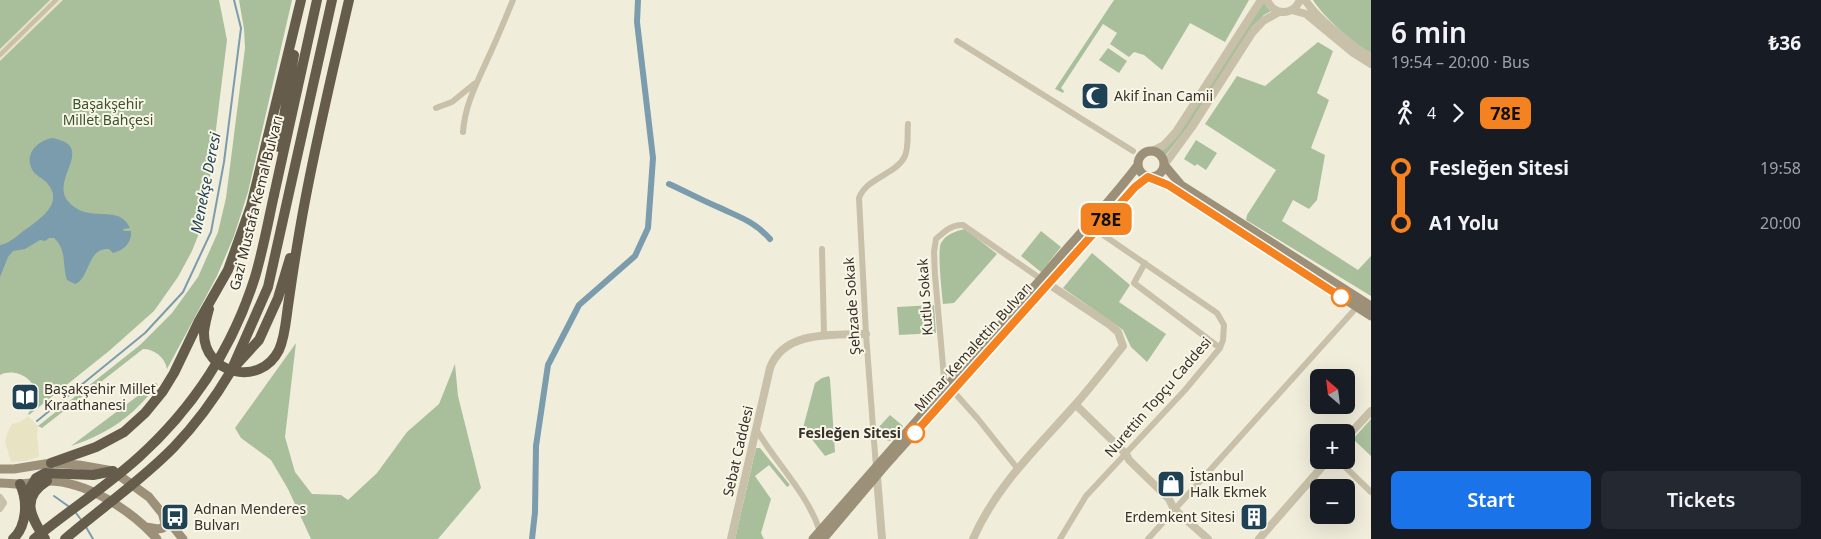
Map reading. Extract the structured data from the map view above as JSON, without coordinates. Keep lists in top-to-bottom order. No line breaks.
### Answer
{"streets":{"highway":["Gazi Mustafa Kemal Bulvarı"],"main road":["Mimar Kemalettin Bulvarı"],"street":["Kutlu Sokak","Şehzade Sokak","Nurettin Topçu Caddesi","Sebat Caddesi"]},"crossings":[["Kutlu Sokak","Mimar Kemalettin Bulvarı"],["Mimar Kemalettin Bulvarı","Nurettin Topçu Caddesi"]],"water":["Menekşe Deresi"],"parks":["Başakşehir Millet Bahçesi"],"places":{"mosque":["Akif İnan Camii"],"library":["Başakşehir Millet Kıraathanesi"],"other":["Fesleğen Sitesi"],"shop":["İstanbul Halk Ekmek"],"bus stop":["Adnan Menderes Bulvarı"],"building":["Erdemkent Sitesi"]},"lines":["bus line 78E"],"north":"top left","page":{"on_map":"78E","heading":["6 min","19:54 – 20:00 · Bus","₺36"],"legs":["4","78E"],"list":[{"name":"Fesleğen Sitesi","value":"19:58"},{"name":"A1 Yolu","value":"20:00"}],"map_buttons":["+","−"],"buttons":["Start","Tickets"]}}
